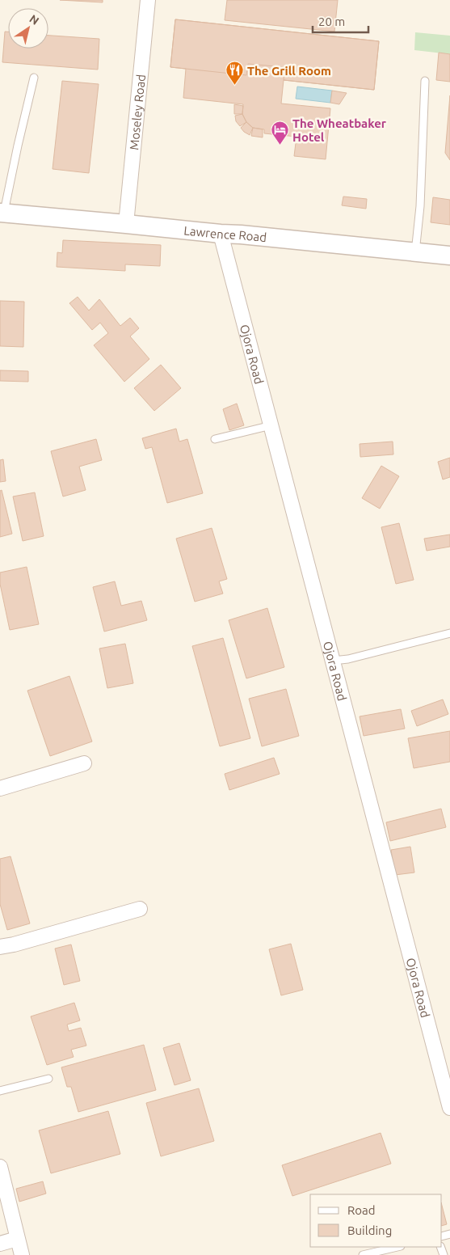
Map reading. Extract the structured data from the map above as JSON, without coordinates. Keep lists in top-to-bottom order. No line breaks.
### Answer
{"streets":{"street":["Moseley Road","Lawrence Road","Ojora Road"]},"crossings":[["Moseley Road","Lawrence Road"],["Lawrence Road","Ojora Road"]],"places":{"restaurant":["The Grill Room"],"hotel":["The Wheatbaker Hotel"]},"legend":["Road","Building"],"scale_bar":"20 m","north":"top right"}
